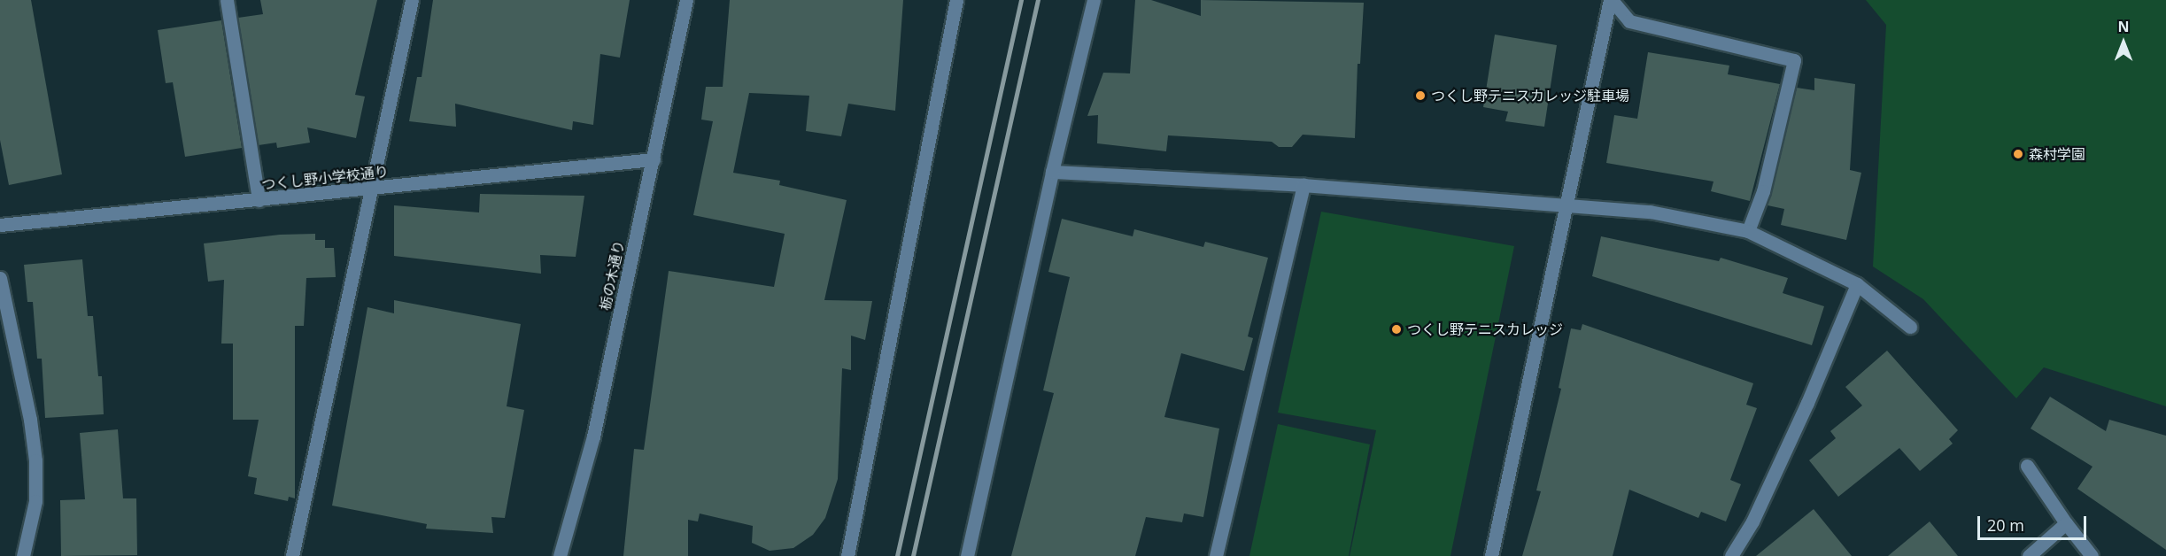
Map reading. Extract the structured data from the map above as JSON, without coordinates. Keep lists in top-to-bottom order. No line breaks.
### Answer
{"streets":{"street":["つくし野小学校通り","栃の木通り"]},"crossings":[["つくし野小学校通り","栃の木通り"]],"places":["つくし野テニスカレッジ駐車場","森村学園","つくし野テニスカレッジ"],"scale_bar":"20 m","north":"top"}
